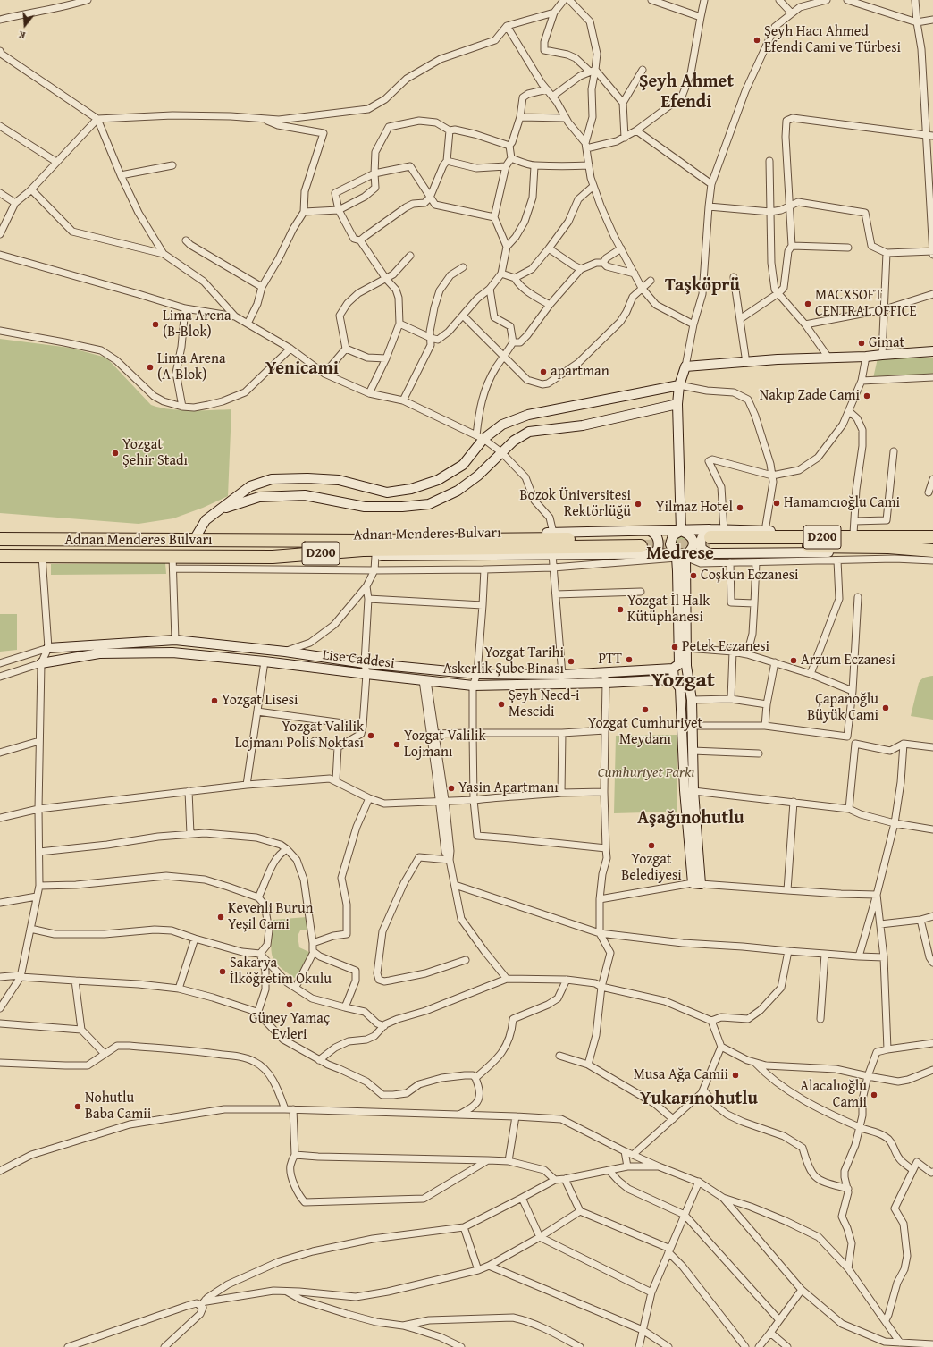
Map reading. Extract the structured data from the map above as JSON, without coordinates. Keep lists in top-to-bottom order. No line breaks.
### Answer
{"streets":{"highway":["Adnan Menderes Bulvarı","D200"],"street":["Lise Caddesi"]},"districts":["Şeyh Ahmet Efendi","Taşköprü","Yenicami","Medrese","Yozgat","Aşağınohutlu","Yukarınohutlu"],"parks":["Cumhuriyet Parkı"],"places":["Şeyh Hacı Ahmed Efendi Cami ve Türbesi","MACXSOFT CENTRAL OFFICE","Lima Arena (B-Blok)","Gimat","Lima Arena (A-Blok)","apartman","Nakıp Zade Cami","Yozgat Şehir Stadı","Hamamcıoğlu Cami","Bozok Üniversitesi Rektörlüğü","Yilmaz Hotel","Coşkun Eczanesi","Yozgat İl Halk Kütüphanesi","Petek Eczanesi","PTT","Arzum Eczanesi","Yozgat Tarihi Askerlik Şube Binası","Yozgat Lisesi","Şeyh Necd-i Mescidi","Çapanoğlu Büyük Cami","Yozgat Cumhuriyet Meydanı","Yozgat Valilik Lojmanı Polis Noktası","Yozgat Valilik Lojmanı","Yasin Apartmanı","Yozgat Belediyesi","Kevenli Burun Yeşil Cami","Sakarya İlköğretim Okulu","Güney Yamaç Evleri","Musa Ağa Camii","Alacalıoğlu Camii","Nohutlu Baba Camii"],"north":"bottom"}
